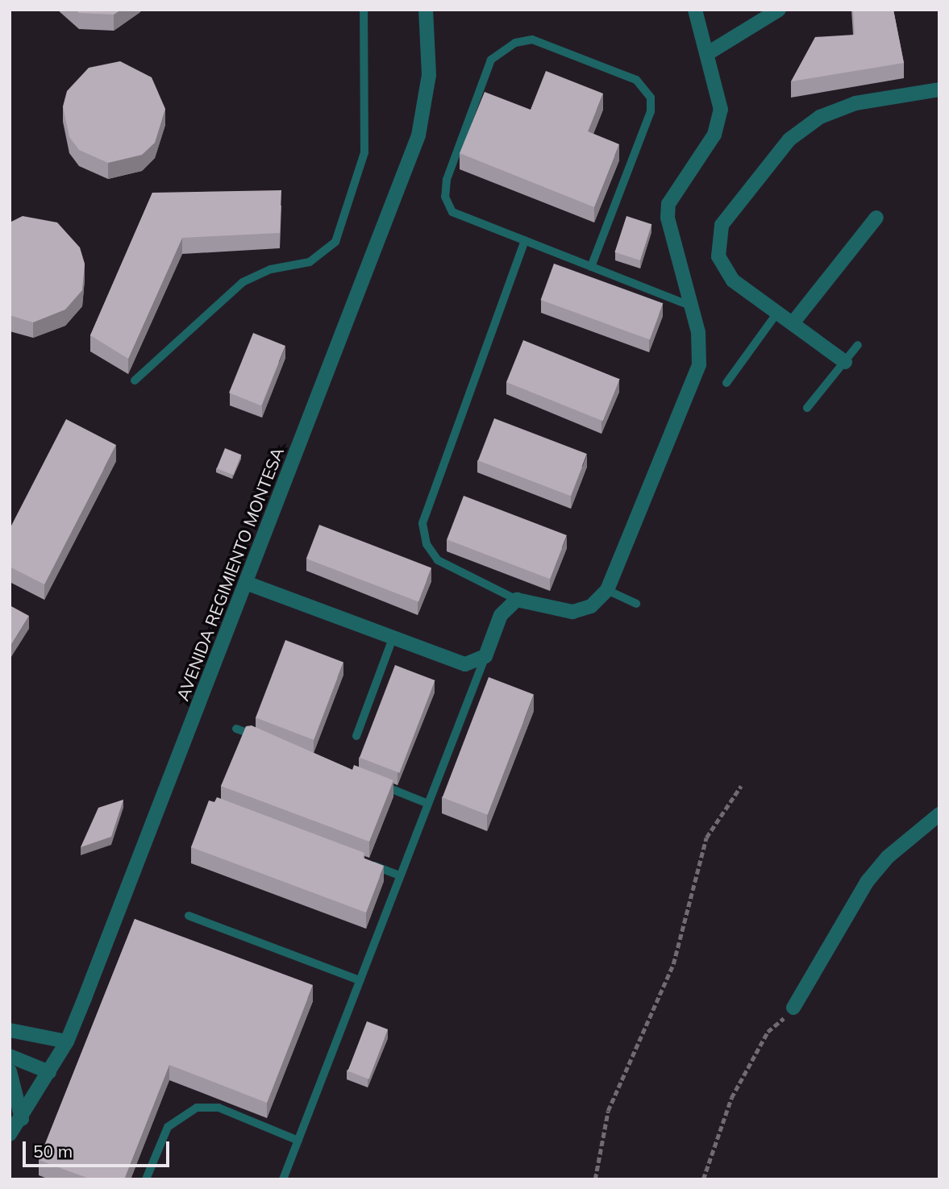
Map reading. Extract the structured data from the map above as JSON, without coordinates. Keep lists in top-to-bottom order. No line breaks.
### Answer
{"streets":{"street":["AVENIDA REGIMIENTO MONTESA"]},"scale_bar":"50 m"}
